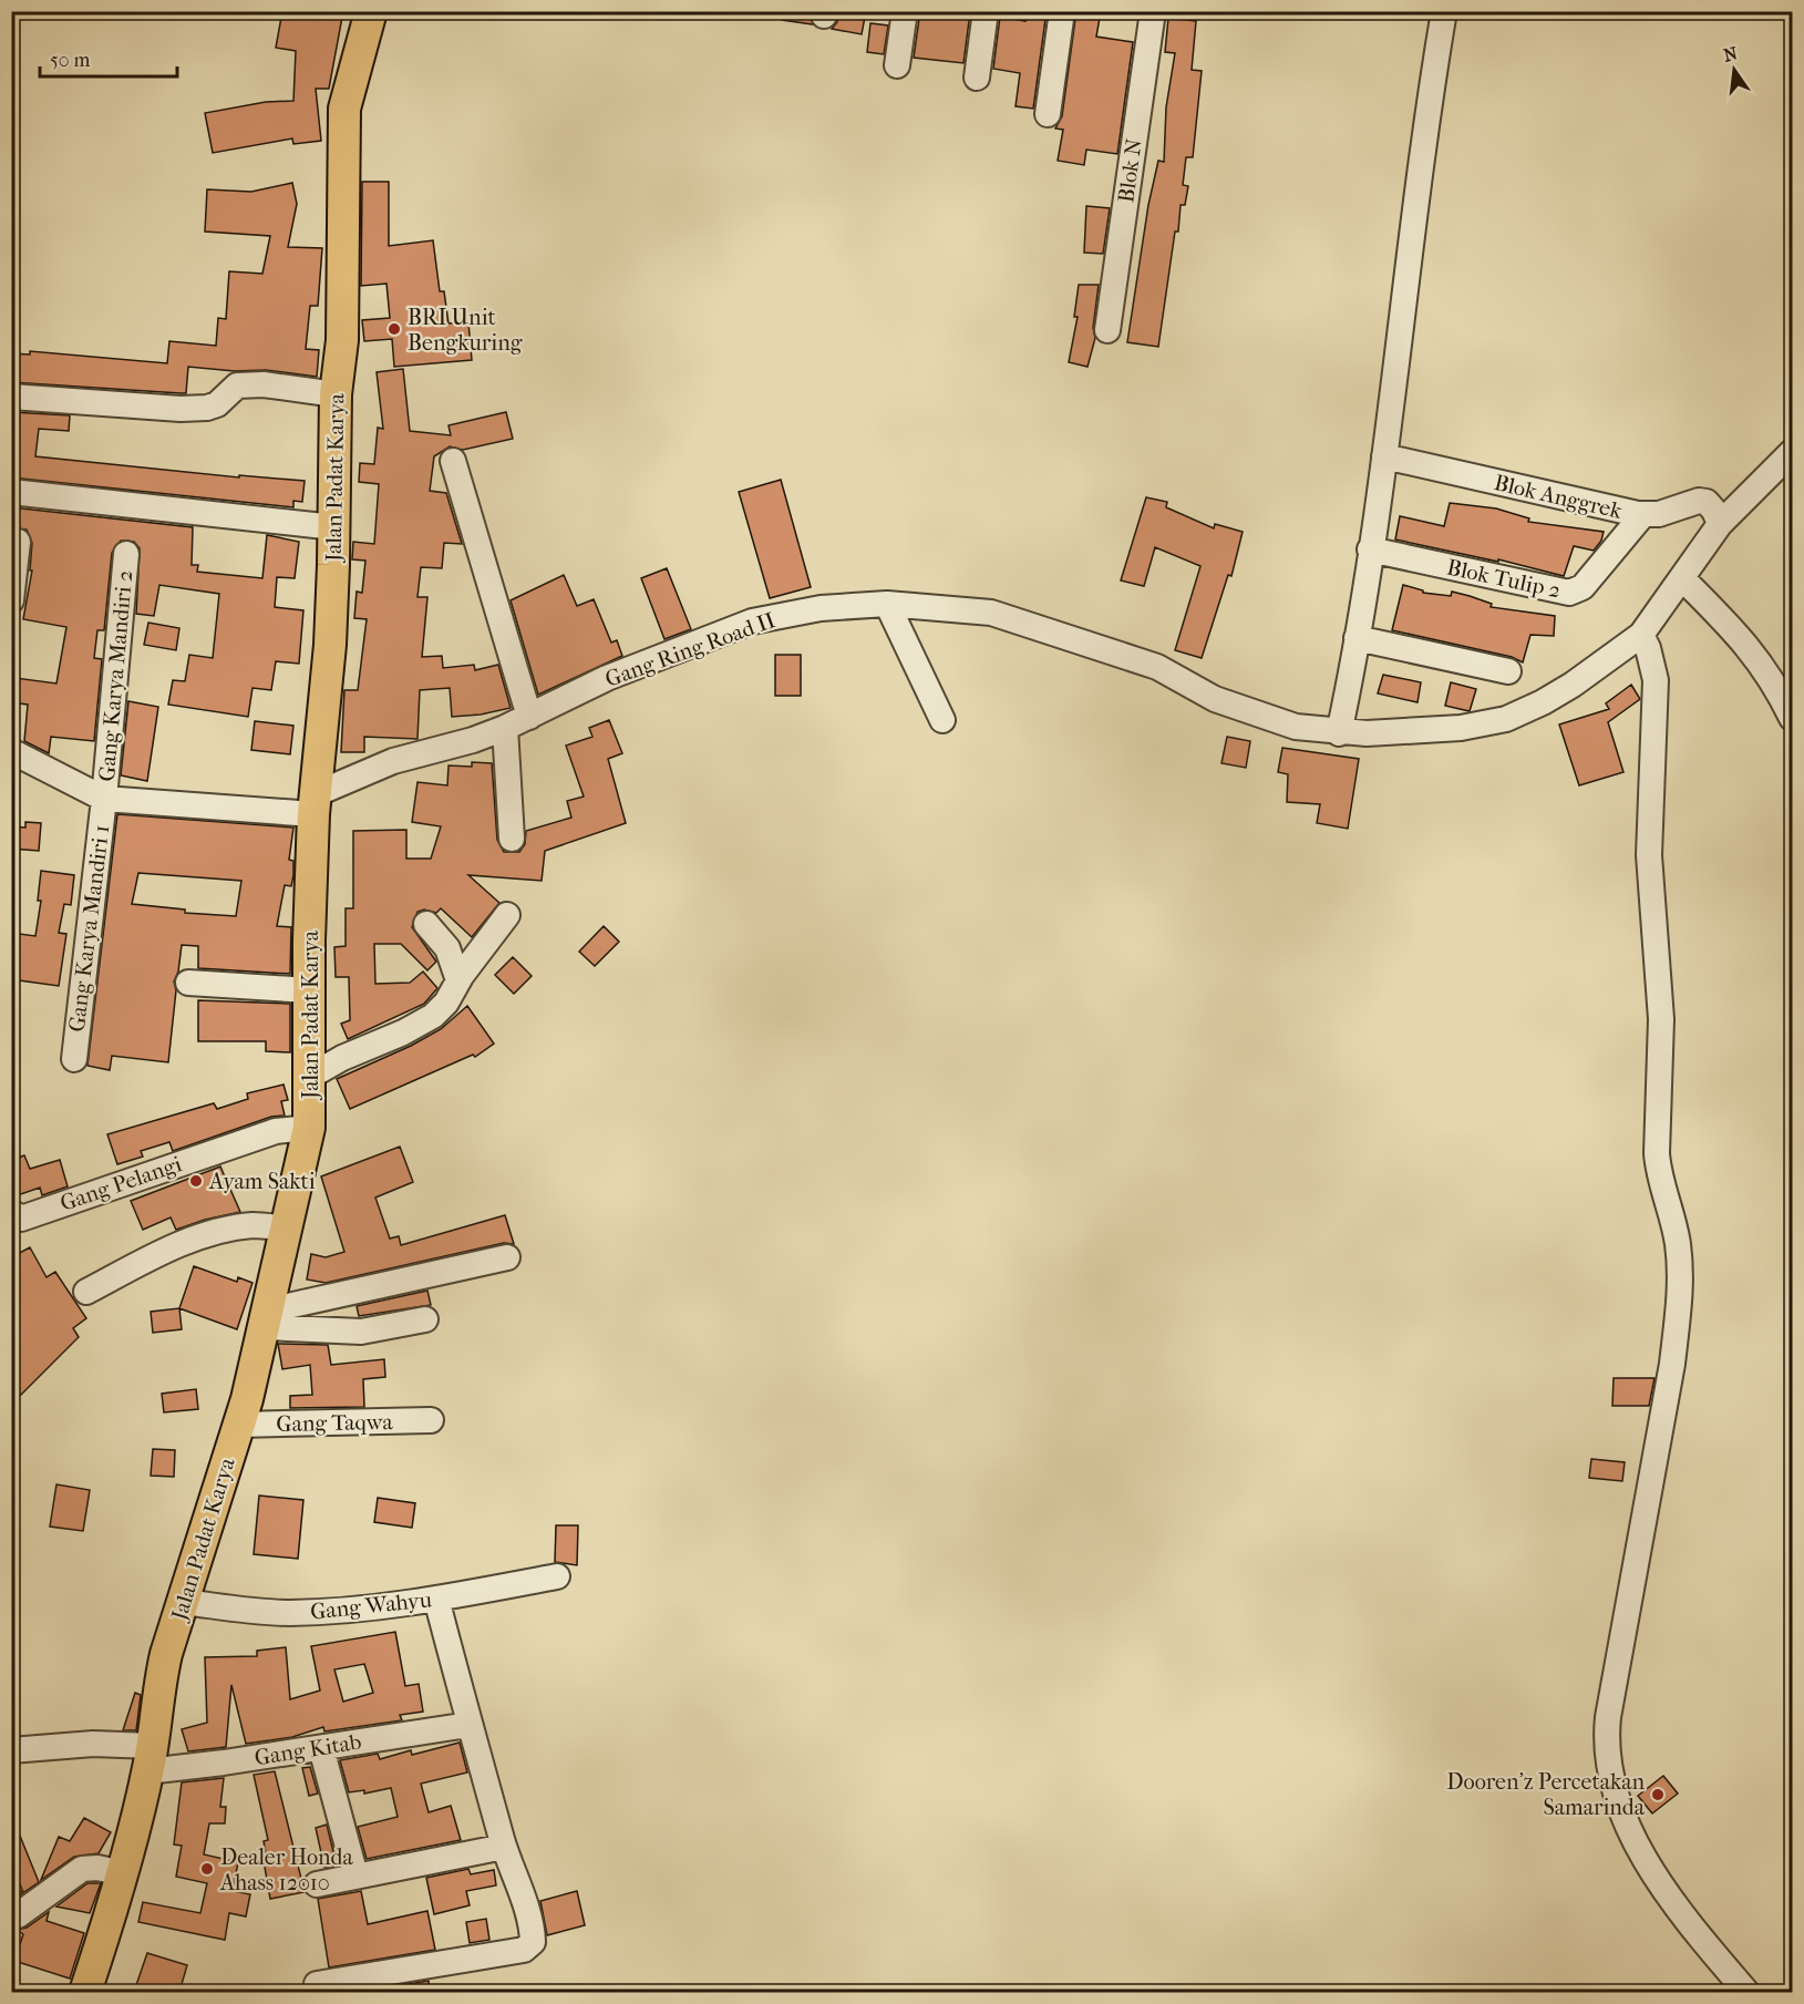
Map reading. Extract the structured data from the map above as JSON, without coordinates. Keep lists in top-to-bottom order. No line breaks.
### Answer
{"streets":{"main road":["Jalan Padat Karya"],"street":["Blok N","Blok Anggrek","Blok Tulip 2","Gang Ring Road II","Gang Karya Mandiri 2","Gang Karya Mandiri 1","Gang Pelangi","Gang Taqwa","Gang Wahyu","Gang Kitab"]},"crossings":[["Jalan Padat Karya","Gang Ring Road II"],["Jalan Padat Karya","Gang Pelangi"],["Jalan Padat Karya","Gang Taqwa"],["Jalan Padat Karya","Gang Wahyu"],["Jalan Padat Karya","Gang Kitab"],["Blok Anggrek","Blok Tulip 2"],["Blok Anggrek","Gang Ring Road II"],["Gang Karya Mandiri 2","Gang Karya Mandiri 1"]],"places":["BRI Unit Bengkuring","Ayam Sakti","Dooren'z Percetakan Samarinda","Dealer Honda Ahass 12010"],"scale_bar":"50 m","north":"top"}
